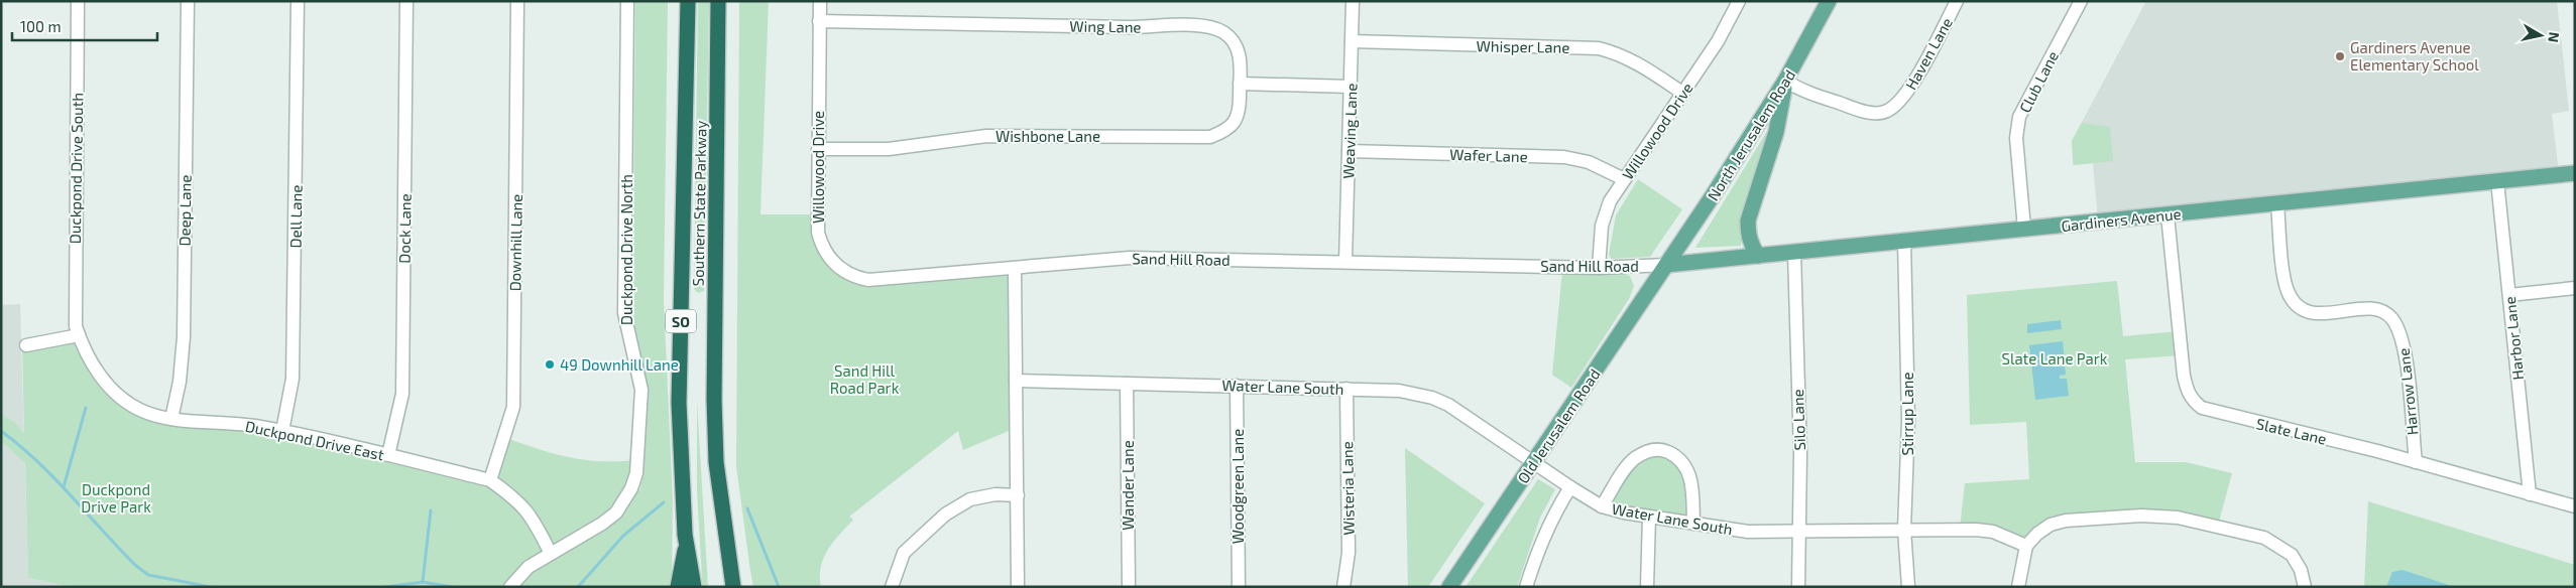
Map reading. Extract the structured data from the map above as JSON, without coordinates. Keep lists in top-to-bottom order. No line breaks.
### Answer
{"streets":{"highway":["Southern State Parkway","SO"],"main road":["North Jerusalem Road","Gardiners Avenue","Old Jerusalem Road"],"street":["Wing Lane","Whisper Lane","Haven Lane","Club Lane","Weaving Lane","Willowood Drive","Wishbone Lane","Wafer Lane","Duckpond Drive South","Deep Lane","Dell Lane","Dock Lane","Downhill Lane","Duckpond Drive North","Sand Hill Road","Harbor Lane","Water Lane South","Harrow Lane","Stirrup Lane","Silo Lane","Slate Lane","Duckpond Drive East","Wander Lane","Woodgreen Lane","Wisteria Lane"]},"crossings":[["Wing Lane","Willowood Drive"],["Wing Lane","Wishbone Lane"],["Whisper Lane","Weaving Lane"],["Whisper Lane","Willowood Drive"],["Haven Lane","North Jerusalem Road"],["Club Lane","Gardiners Avenue"],["Weaving Lane","Wafer Lane"],["Weaving Lane","Sand Hill Road"],["Willowood Drive","Wishbone Lane"],["Willowood Drive","Wafer Lane"],["Willowood Drive","Sand Hill Road"],["North Jerusalem Road","Gardiners Avenue"],["North Jerusalem Road","Sand Hill Road"],["North Jerusalem Road","Old Jerusalem Road"],["Duckpond Drive South","Duckpond Drive East"],["Deep Lane","Duckpond Drive East"],["Dell Lane","Duckpond Drive East"],["Gardiners Avenue","Sand Hill Road"],["Gardiners Avenue","Harbor Lane"],["Gardiners Avenue","Harrow Lane"],["Gardiners Avenue","Stirrup Lane"],["Gardiners Avenue","Silo Lane"],["Gardiners Avenue","Old Jerusalem Road"],["Gardiners Avenue","Slate Lane"],["Dock Lane","Duckpond Drive East"],["Downhill Lane","Duckpond Drive East"],["Duckpond Drive North","Duckpond Drive East"],["Sand Hill Road","Old Jerusalem Road"],["Harbor Lane","Slate Lane"],["Water Lane South","Stirrup Lane"],["Water Lane South","Silo Lane"],["Water Lane South","Old Jerusalem Road"],["Water Lane South","Wander Lane"],["Water Lane South","Woodgreen Lane"],["Water Lane South","Wisteria Lane"],["Harrow Lane","Slate Lane"]],"parks":["Slate Lane Park","Sand Hill Road Park","Duckpond Drive Park"],"places":["Gardiners Avenue Elementary School","49 Downhill Lane"],"scale_bar":"100 m","north":"right"}
